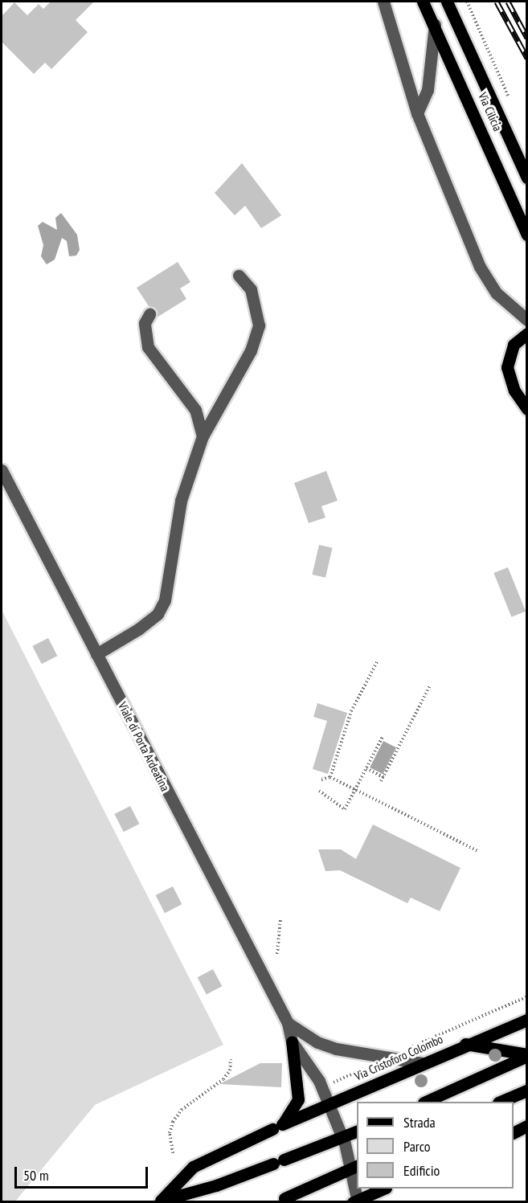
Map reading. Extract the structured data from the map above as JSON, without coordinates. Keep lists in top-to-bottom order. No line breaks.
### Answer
{"streets":{"main road":["Via Cilicia","Via Cristoforo Colombo"],"street":["Viale di Porta Ardeatina"]},"crossings":[["Viale di Porta Ardeatina","Via Cristoforo Colombo"]],"legend":["Strada","Parco","Edificio"],"scale_bar":"50 m"}
